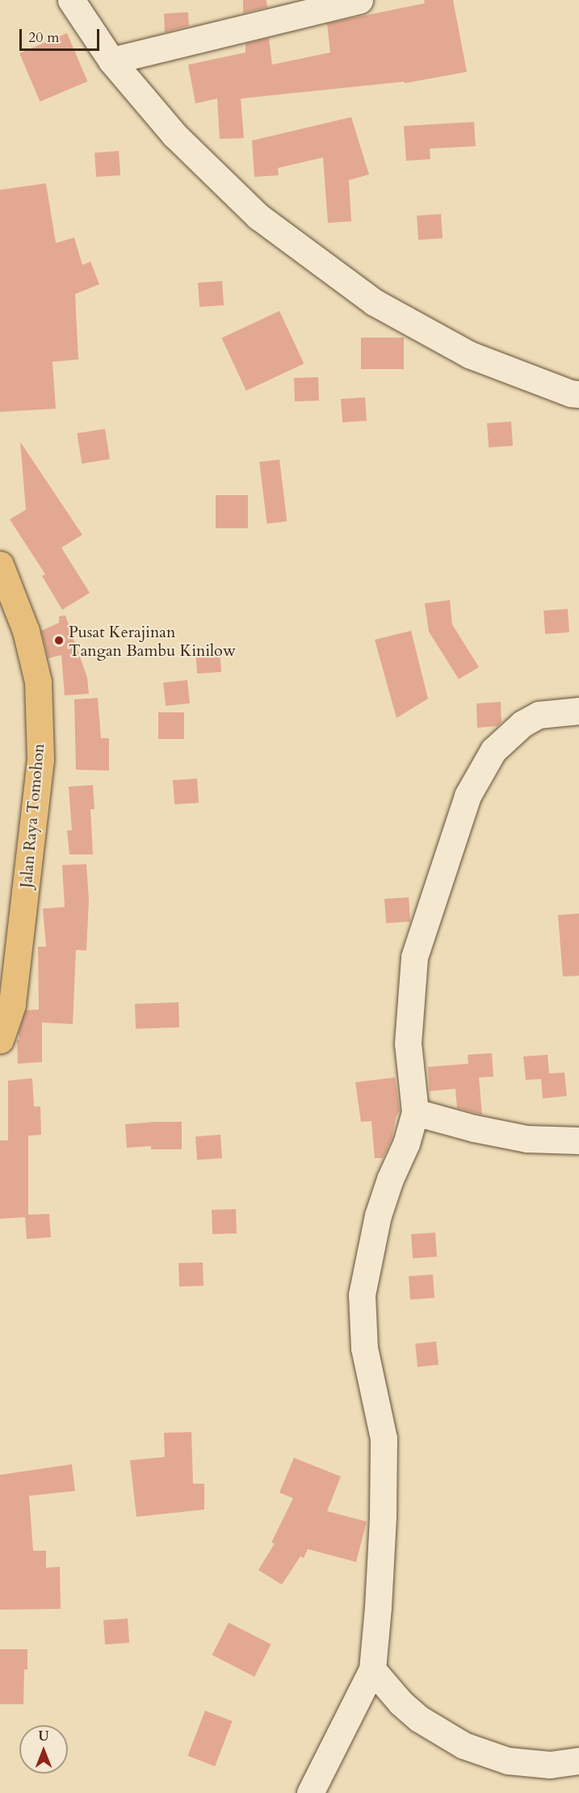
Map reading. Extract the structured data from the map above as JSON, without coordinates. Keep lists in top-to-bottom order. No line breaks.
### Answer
{"streets":{"highway":["Jalan Raya Tomohon"]},"places":["Pusat Kerajinan Tangan Bambu Kinilow"],"scale_bar":"20 m","north":"top"}
